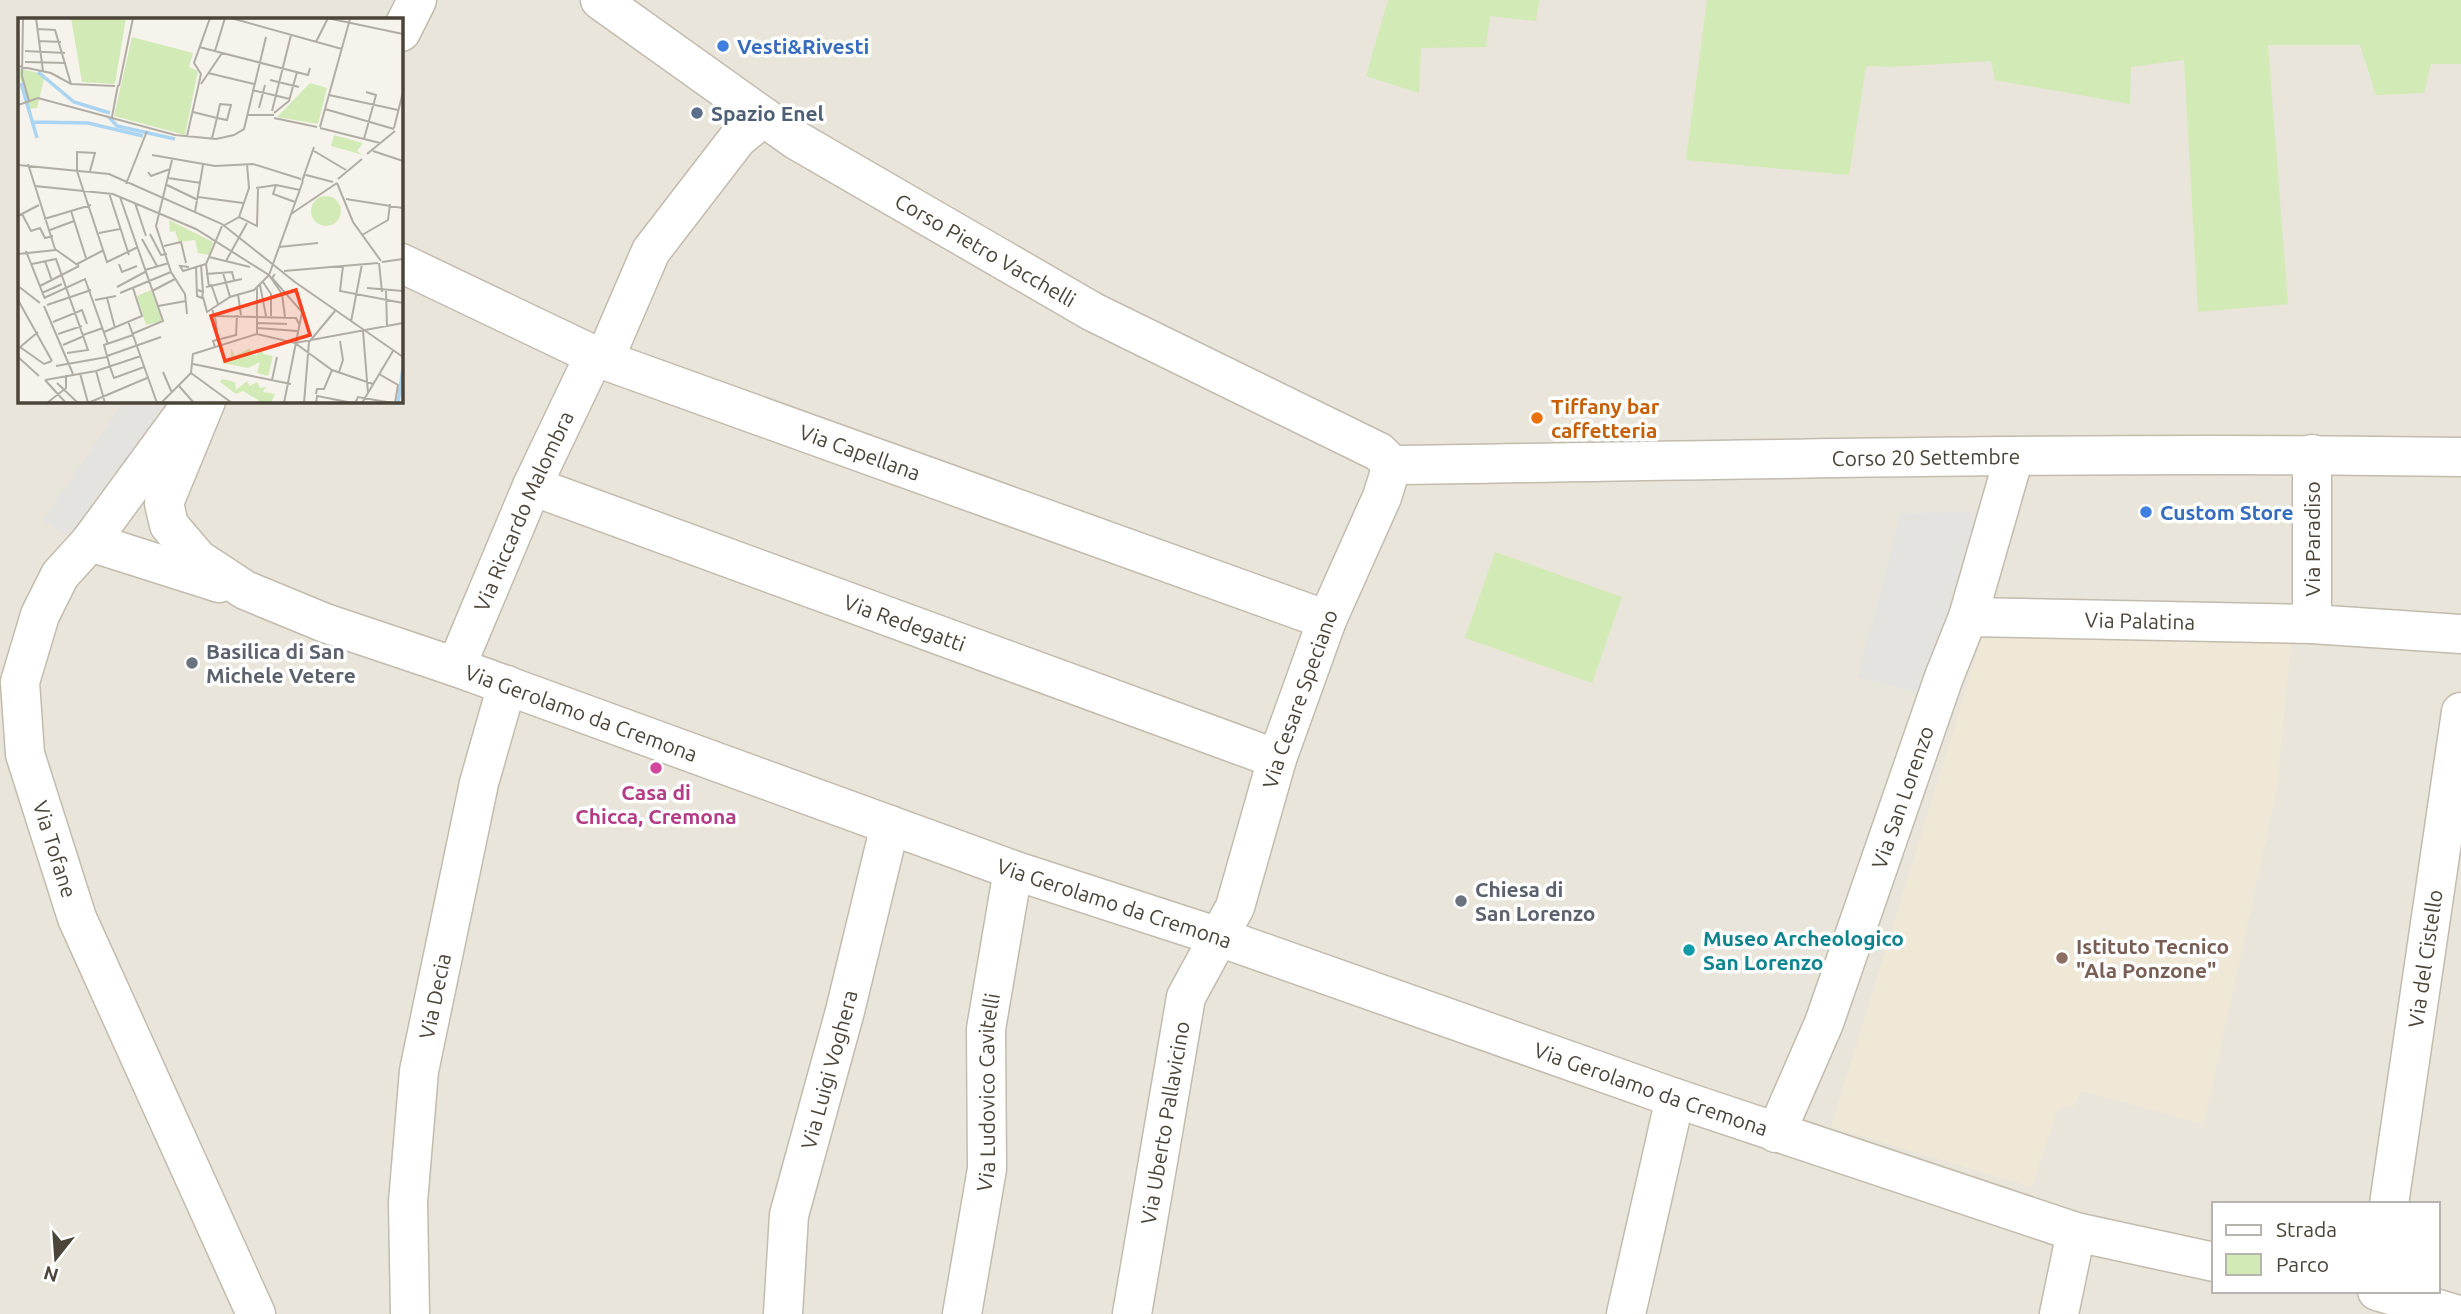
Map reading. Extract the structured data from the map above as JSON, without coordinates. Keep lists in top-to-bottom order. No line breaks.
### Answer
{"streets":{"street":["Corso Pietro Vacchelli","Via Capellana","Corso 20 Settembre","Via Riccardo Malombra","Via Paradiso","Via Palatina","Via Redegatti","Via Cesare Speciano","Via Gerolamo da Cremona","Via San Lorenzo","Via Tofane","Via del Cistello","Via Decia","Via Luigi Voghera","Via Ludovico Cavitelli","Via Uberto Pallavicino"]},"crossings":[["Corso Pietro Vacchelli","Corso 20 Settembre"],["Corso Pietro Vacchelli","Via Riccardo Malombra"],["Corso Pietro Vacchelli","Via Cesare Speciano"],["Via Capellana","Via Riccardo Malombra"],["Via Capellana","Via Cesare Speciano"],["Corso 20 Settembre","Via Paradiso"],["Corso 20 Settembre","Via Cesare Speciano"],["Corso 20 Settembre","Via San Lorenzo"],["Via Riccardo Malombra","Via Redegatti"],["Via Riccardo Malombra","Via Gerolamo da Cremona"],["Via Paradiso","Via Palatina"],["Via Palatina","Via San Lorenzo"],["Via Redegatti","Via Cesare Speciano"],["Via Cesare Speciano","Via Gerolamo da Cremona"],["Via Cesare Speciano","Via Uberto Pallavicino"],["Via Gerolamo da Cremona","Via San Lorenzo"],["Via Gerolamo da Cremona","Via Decia"],["Via Gerolamo da Cremona","Via Luigi Voghera"],["Via Gerolamo da Cremona","Via Ludovico Cavitelli"],["Via Gerolamo da Cremona","Via Uberto Pallavicino"]],"places":["Vesti&Rivesti","Spazio Enel","Tiffany bar caffetteria","Custom Store","Basilica di San Michele Vetere","Casa di Chicca, Cremona","Chiesa di San Lorenzo","Museo Archeologico San Lorenzo","Istituto Tecnico \"Ala Ponzone\""],"legend":["Strada","Parco"],"north":"bottom"}
